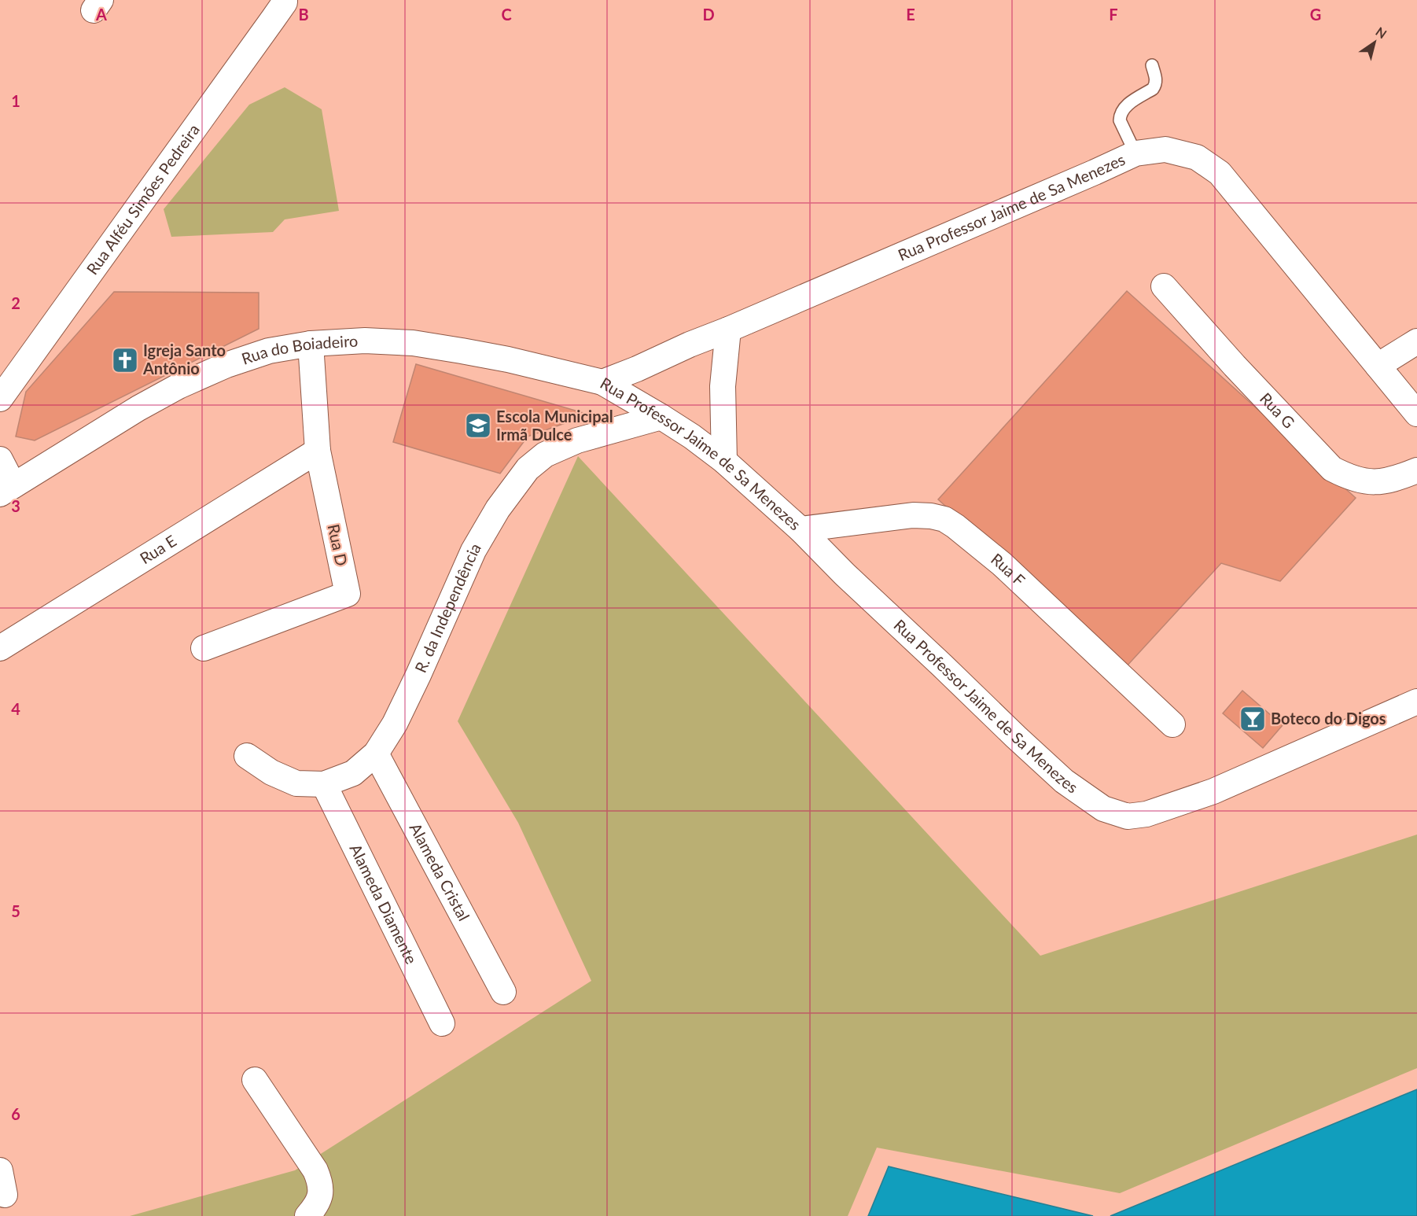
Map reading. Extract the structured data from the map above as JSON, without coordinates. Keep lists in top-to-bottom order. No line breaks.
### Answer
{"streets":{"street":["Rua Alféu Simões Pedreira","Rua Professor Jaime de Sa Menezes","Rua do Boiadeiro","Rua G","Rua D","Rua E","Rua F","R. da Independência","Alameda Cristal","Alameda Diamente"]},"crossings":[["Rua Professor Jaime de Sa Menezes","Rua do Boiadeiro"],["Rua Professor Jaime de Sa Menezes","Rua F"],["Rua Professor Jaime de Sa Menezes","R. da Independência"],["Rua do Boiadeiro","Rua D"],["Rua D","Rua E"],["R. da Independência","Alameda Cristal"],["R. da Independência","Alameda Diamente"]],"places":{"church":["Igreja Santo Antônio"],"school or university":["Escola Municipal Irmã Dulce"],"bar":["Boteco do Digos"]},"north":"top right","grid":{"columns":["A","B","C","D","E","F","G"],"rows":["1","2","3","4","5","6"]}}
